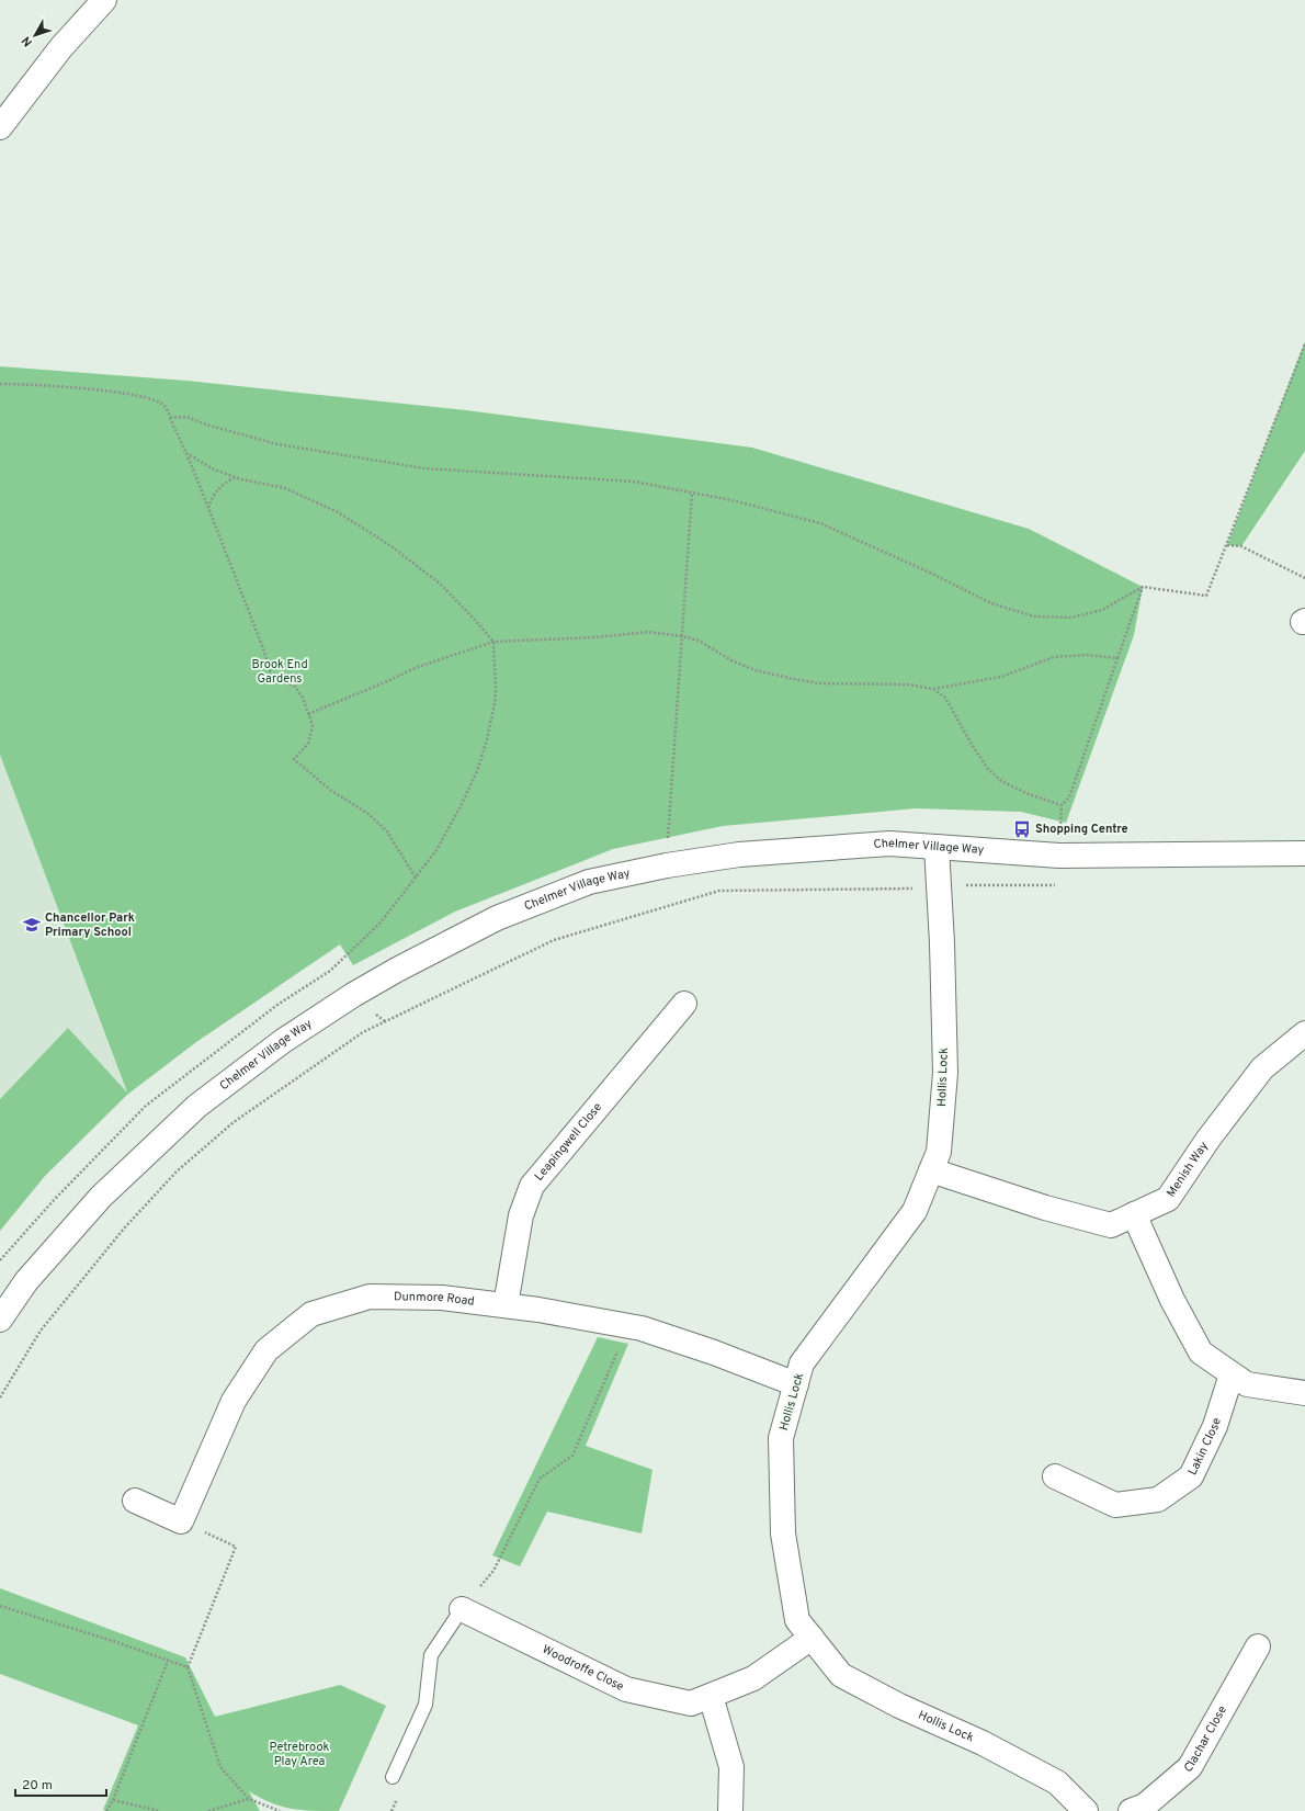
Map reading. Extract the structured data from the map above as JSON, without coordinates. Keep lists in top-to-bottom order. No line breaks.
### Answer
{"streets":{"street":["Chelmer Village Way","Hollis Lock","Leapingwell Close","Menish Way","Dunmore Road","Lakin Close","Woodroffe Close","Clachar Close"]},"crossings":[["Chelmer Village Way","Hollis Lock"],["Hollis Lock","Menish Way"],["Hollis Lock","Dunmore Road"],["Hollis Lock","Woodroffe Close"],["Leapingwell Close","Dunmore Road"]],"parks":["Brook End Gardens","Petrebrook Play Area"],"places":{"bus stop":["Shopping Centre"],"school or university":["Chancellor Park Primary School"]},"scale_bar":"20 m","north":"bottom left"}
